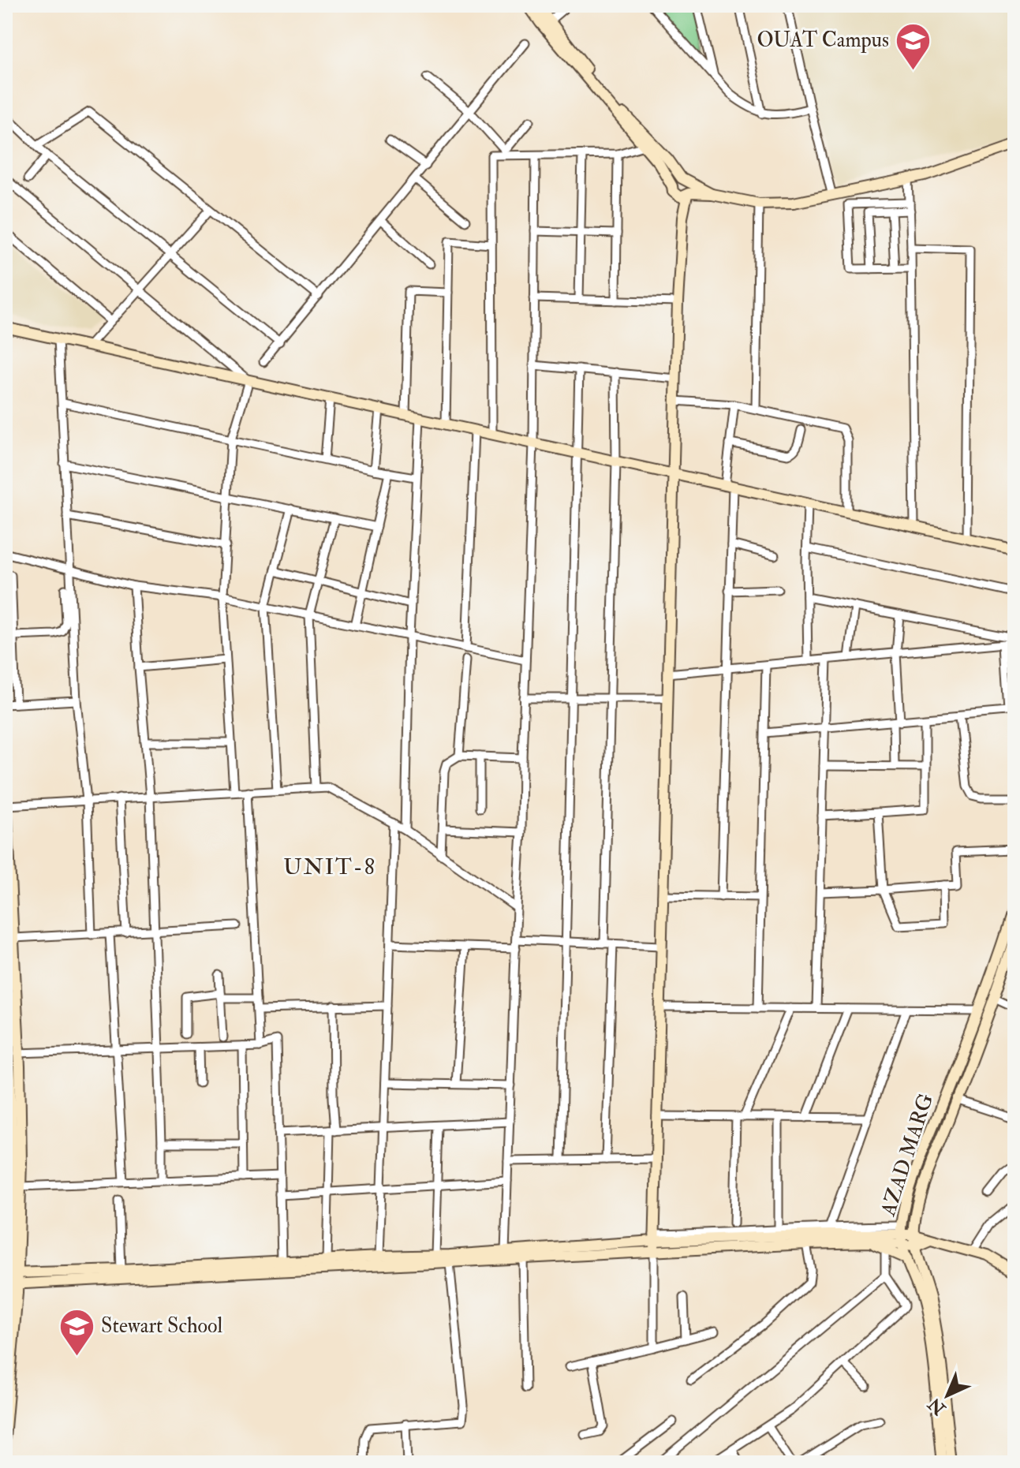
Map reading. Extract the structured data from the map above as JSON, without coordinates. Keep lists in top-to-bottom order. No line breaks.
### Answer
{"streets":{"street":["AZAD MARG"]},"districts":["UNIT-8"],"places":{"school or university":["OUAT Campus","Stewart School"]},"north":"bottom left"}
